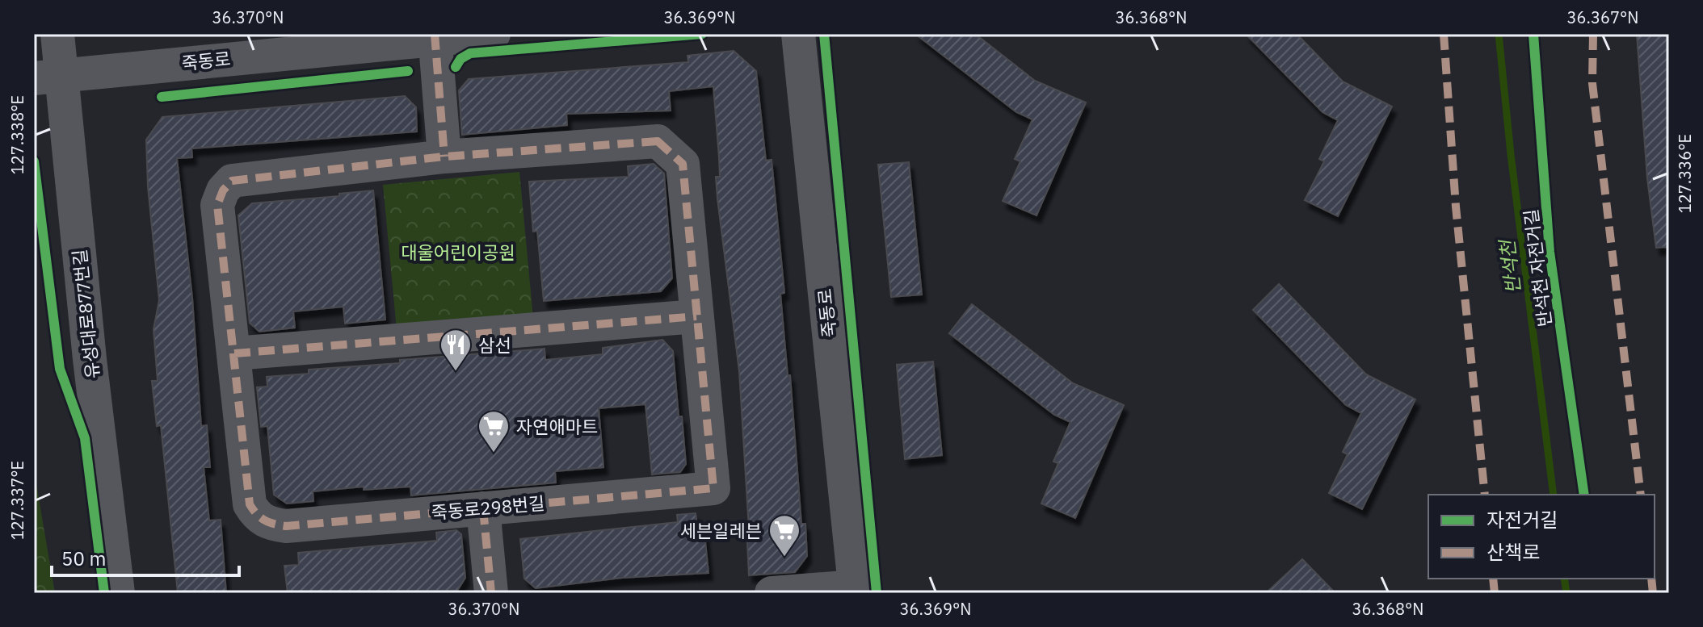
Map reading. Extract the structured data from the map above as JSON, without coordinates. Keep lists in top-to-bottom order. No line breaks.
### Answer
{"streets":{"street":["죽동로","유성대로877번길","죽동로298번길"],"cycle path":["반석천 자전거길"]},"crossings":[["죽동로","유성대로877번길"]],"water":["반석천"],"parks":["대울어린이공원"],"places":{"restaurant":["삼선"],"supermarket":["자연애마트","세븐일레븐"]},"legend":["자전거길","산책로"],"scale_bar":"50 m","coordinates":["36.370°N","36.369°N","36.368°N","36.367°N","127.338°E","127.336°E","127.337°E"]}
